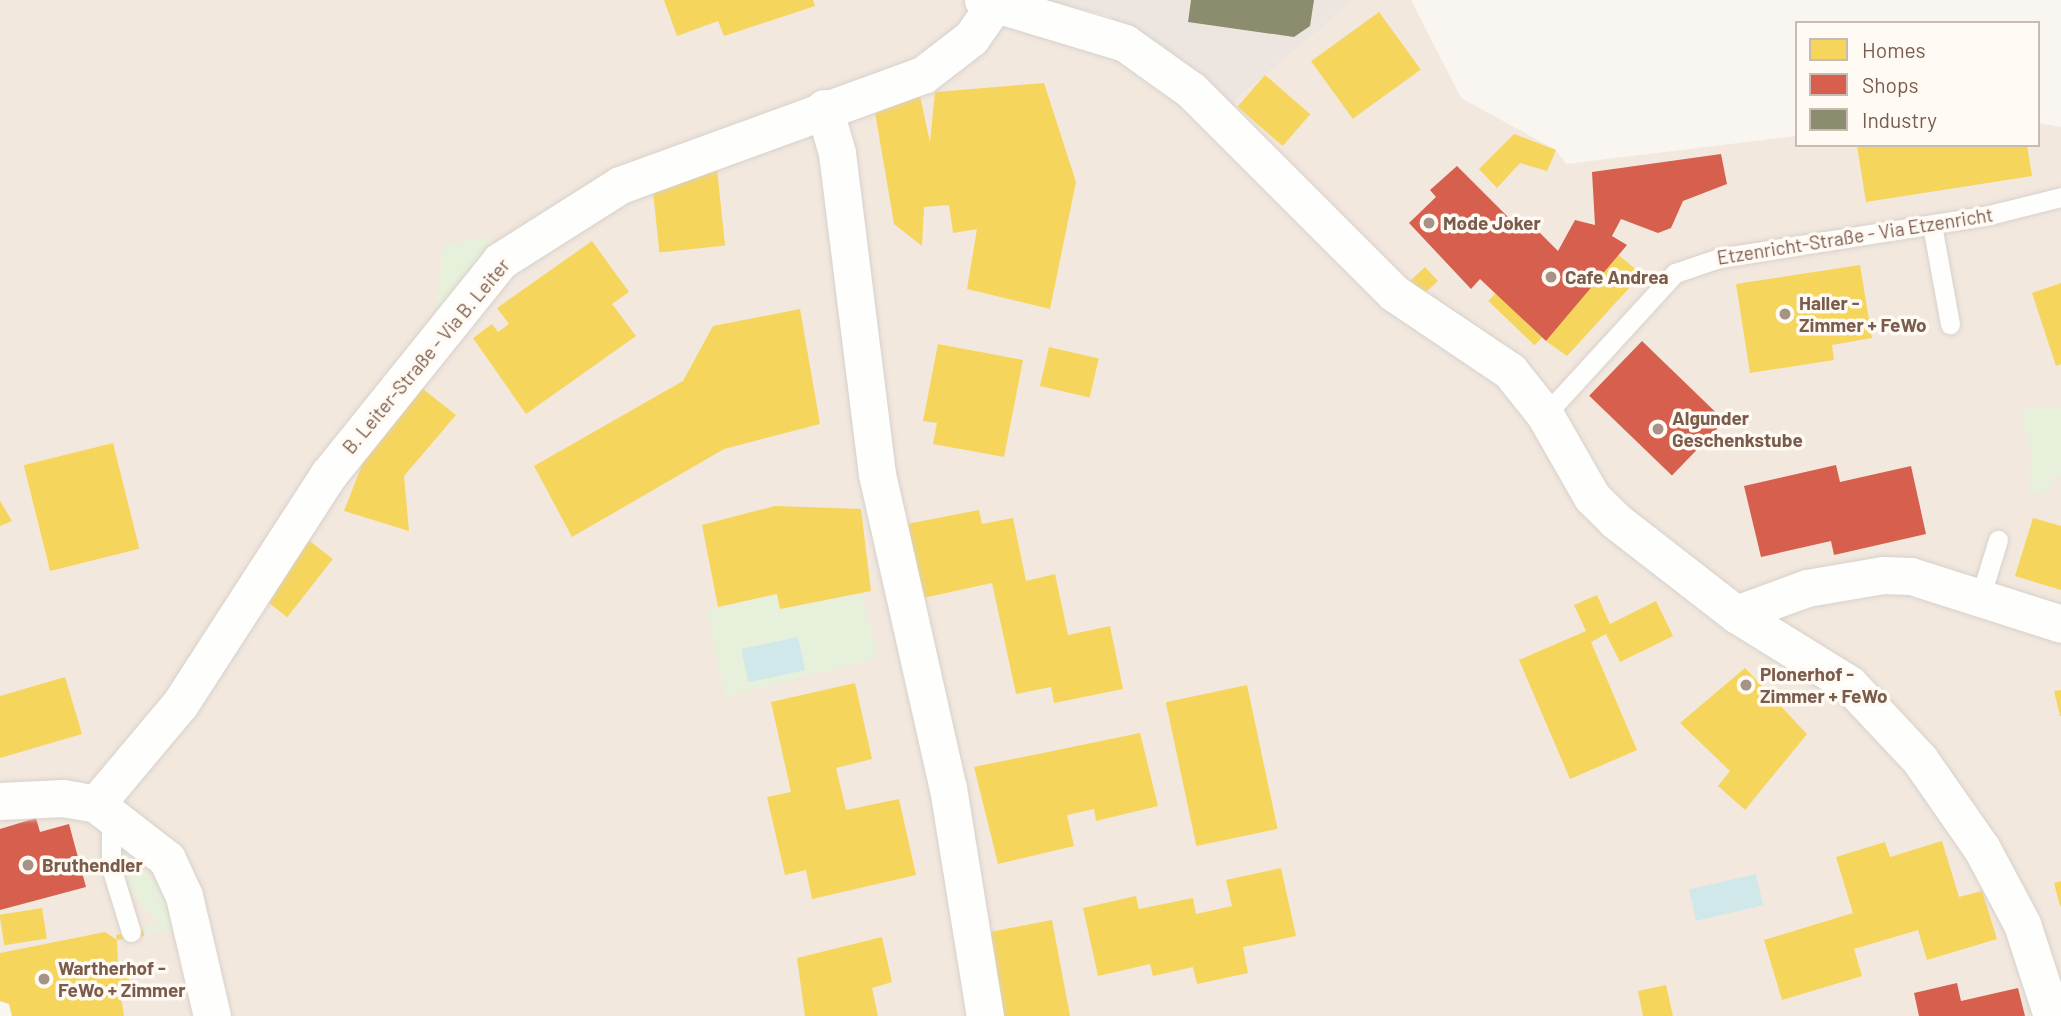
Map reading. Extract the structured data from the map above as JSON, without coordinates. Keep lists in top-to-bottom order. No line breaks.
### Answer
{"streets":{"street":["B. Leiter-Straße - Via B. Leiter"],"lane":["Etzenricht-Straße - Via Etzenricht"]},"places":["Mode Joker","Cafe Andrea","Haller - Zimmer + FeWo","Algunder Geschenkstube","Plonerhof - Zimmer + FeWo","Bruthendler","Wartherhof - FeWo + Zimmer"],"legend":["Homes","Shops","Industry"]}
